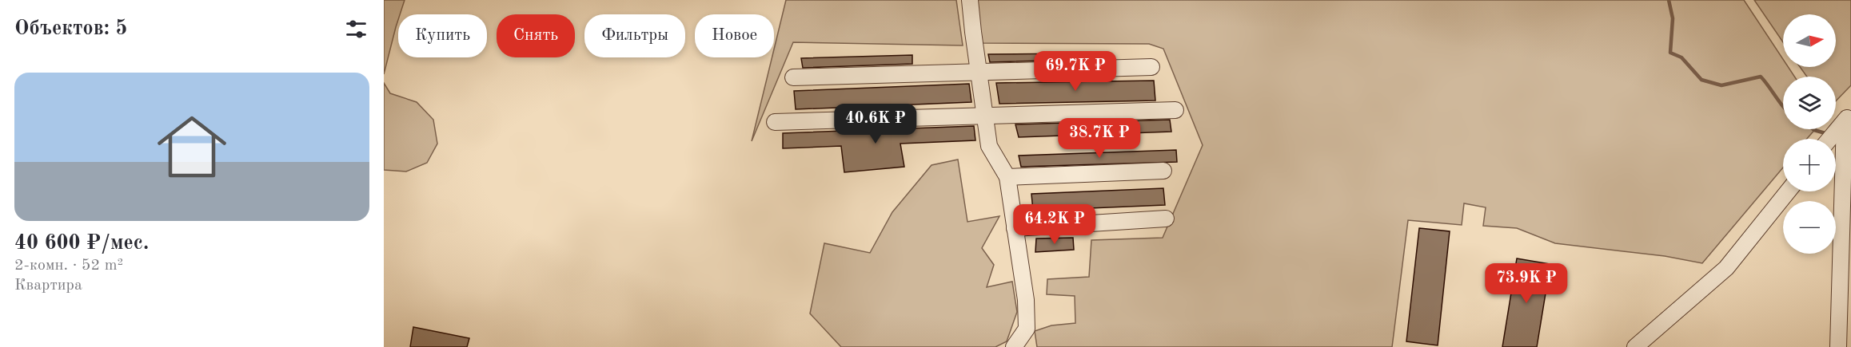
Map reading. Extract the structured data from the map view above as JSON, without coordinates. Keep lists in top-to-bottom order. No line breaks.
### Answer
{"north":"right","page":{"heading":"Объектов: 5","map_buttons":["+","−"],"chip":["Купить","Снять","Фильтры","Новое"],"price":["69.7K ₽","40.6K ₽","38.7K ₽","64.2K ₽","73.9K ₽"],"list":[{"name":"40 600 ₽/мес.","note":"2-комн. · 52 m² · Квартира"}]}}
